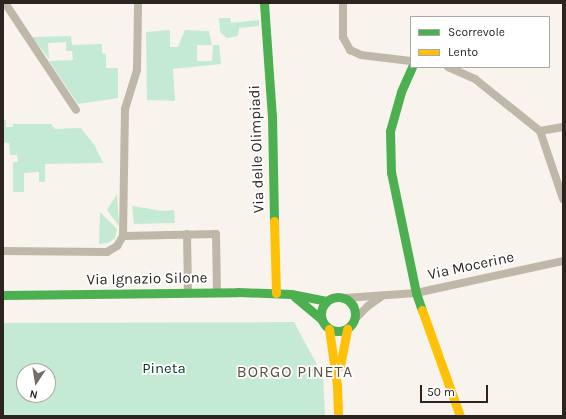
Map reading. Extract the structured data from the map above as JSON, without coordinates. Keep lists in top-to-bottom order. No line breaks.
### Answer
{"streets":{"street":["Via delle Olimpiadi","Via Mocerine","Via Ignazio Silone"]},"crossings":[["Via delle Olimpiadi","Via Ignazio Silone"],["Via Mocerine","Via Ignazio Silone"]],"districts":["BORGO PINETA"],"parks":["Pineta"],"legend":["Scorrevole","Lento"],"scale_bar":"50 m","north":"bottom"}
